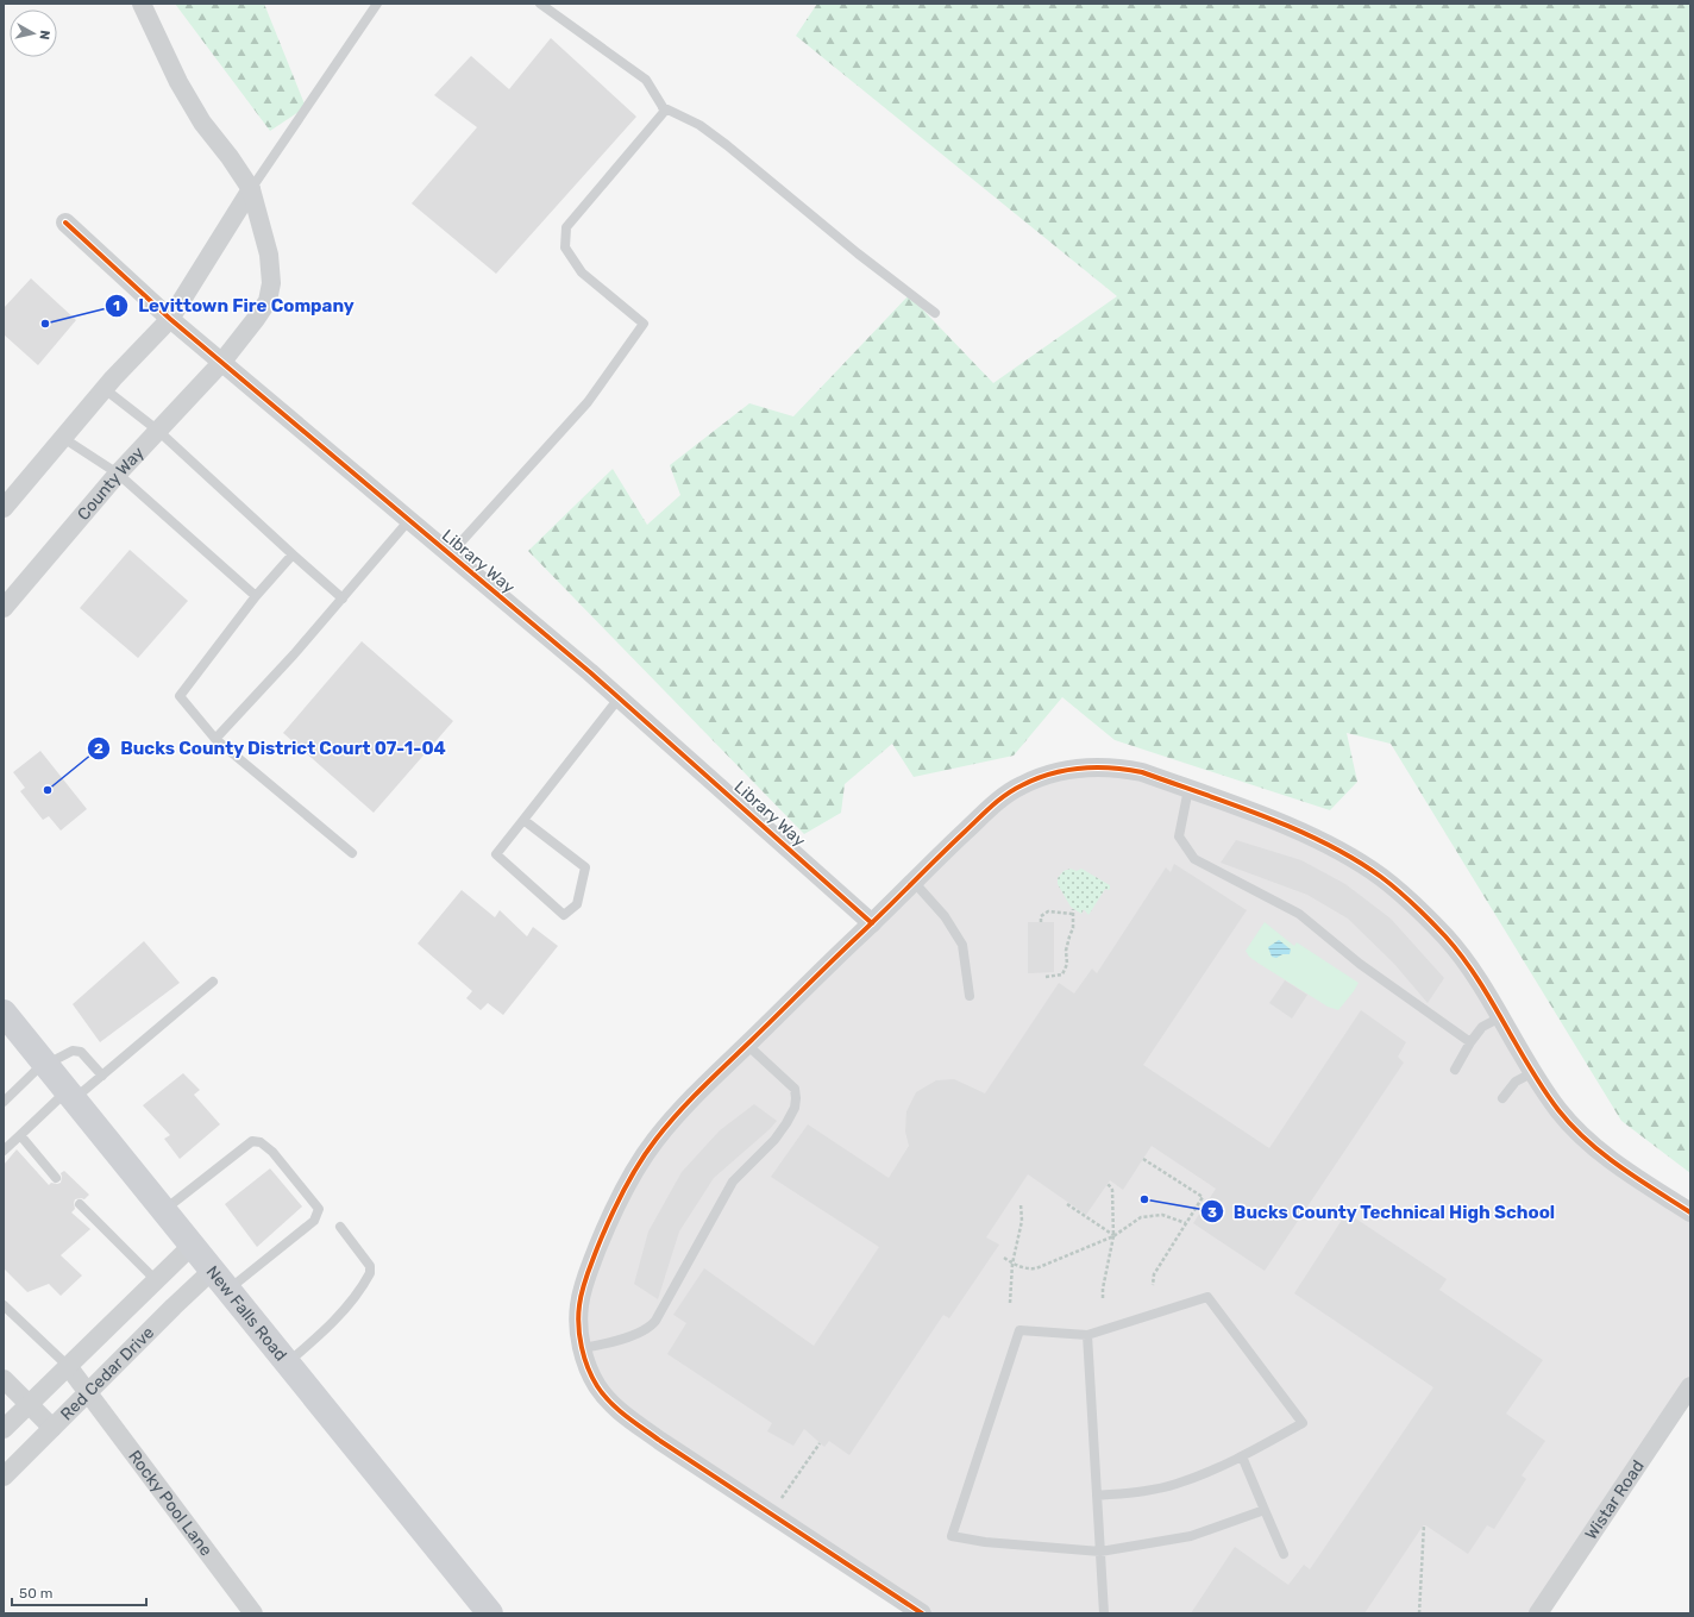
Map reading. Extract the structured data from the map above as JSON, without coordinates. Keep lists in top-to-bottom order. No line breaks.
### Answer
{"streets":{"main road":["New Falls Road"],"street":["County Way","Library Way","Red Cedar Drive","Wistar Road","Rocky Pool Lane"]},"crossings":[["County Way","Library Way"],["New Falls Road","Red Cedar Drive"],["Red Cedar Drive","Rocky Pool Lane"]],"places":["Levittown Fire Company","Bucks County District Court 07-1-04","Bucks County Technical High School"],"scale_bar":"50 m","north":"right"}
